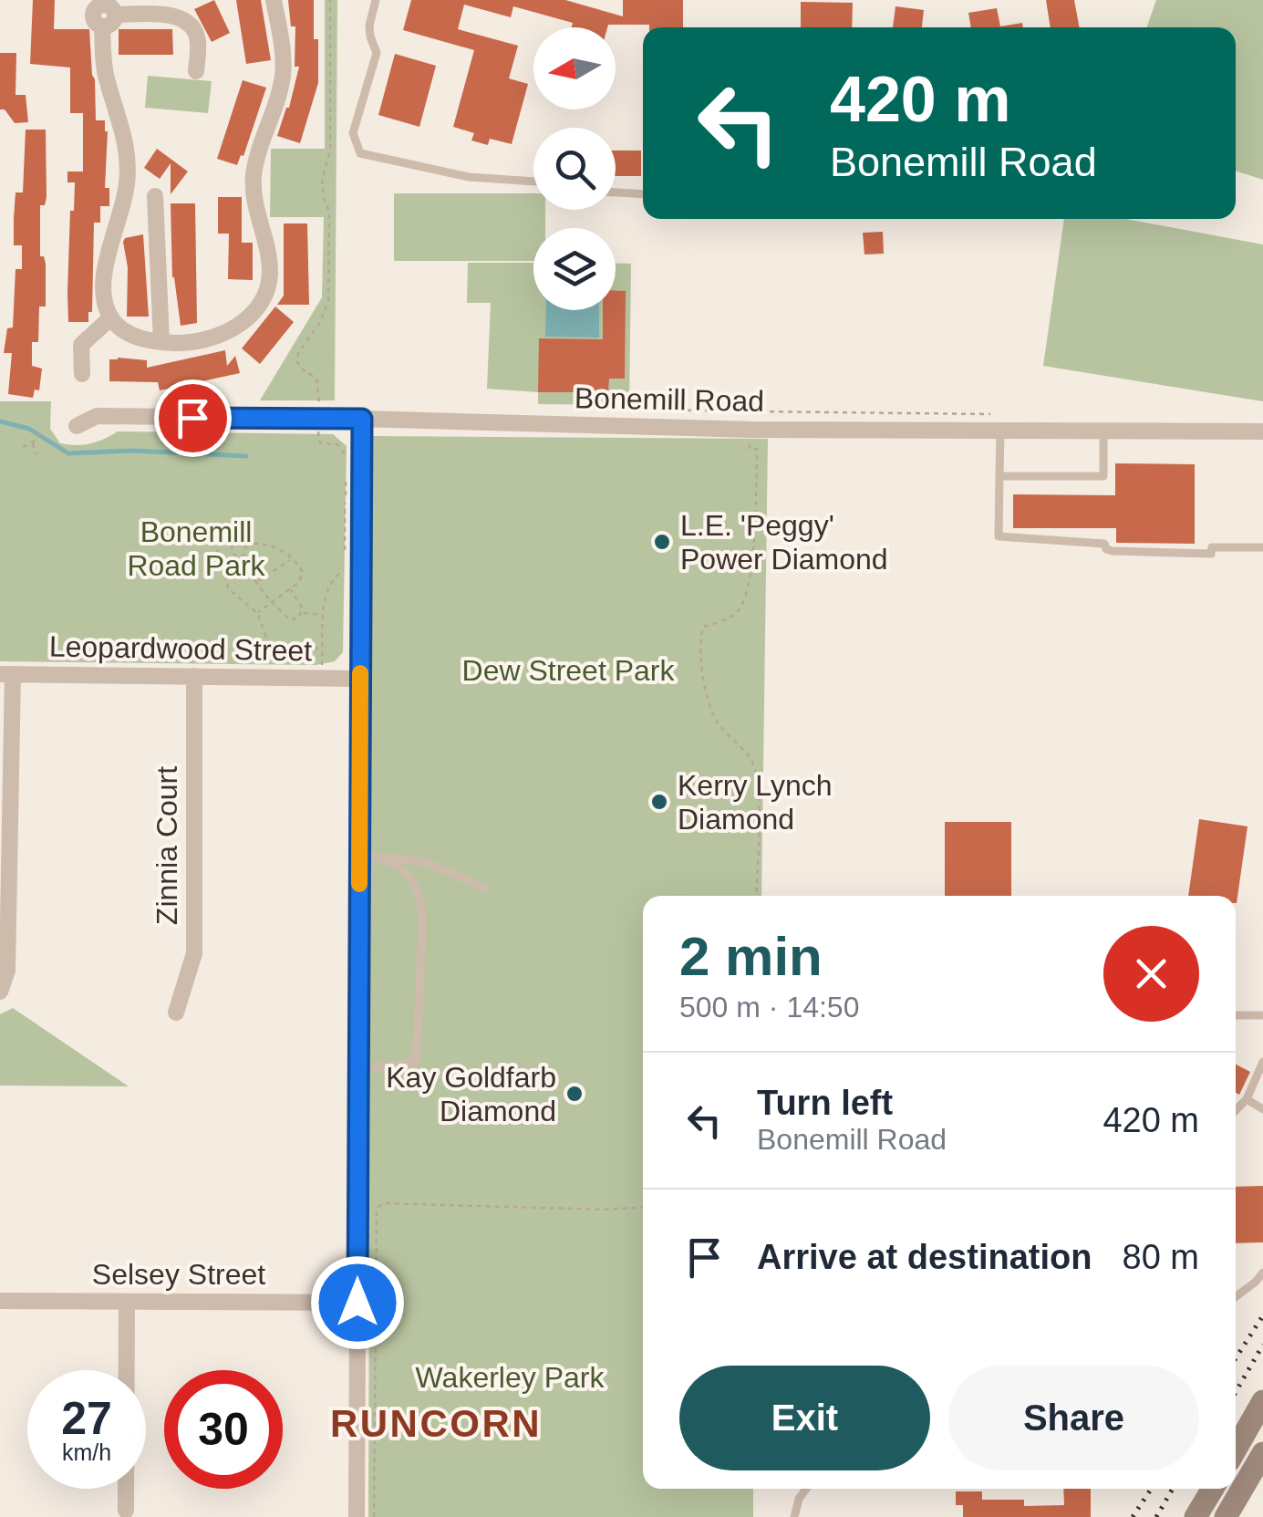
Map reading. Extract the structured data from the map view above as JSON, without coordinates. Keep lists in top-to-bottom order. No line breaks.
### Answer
{"streets":{"street":["Bonemill Road","Leopardwood Street","Zinnia Court","Selsey Street"]},"crossings":[["Leopardwood Street","Zinnia Court"]],"districts":["RUNCORN"],"parks":["Bonemill Road Park","Dew Street Park","Wakerley Park"],"places":["L.E. 'Peggy' Power Diamond","Kerry Lynch Diamond","Kay Goldfarb Diamond"],"north":"left","page":{"turn":["420 m","Bonemill Road"],"heading":["2 min","500 m · 14:50"],"list":[{"name":"Turn left","note":"Bonemill Road","value":"420 m"},{"name":"Arrive at destination","value":"80 m"}],"buttons":["Exit","Share"],"speed":"27 km/h","limit":"30"}}
